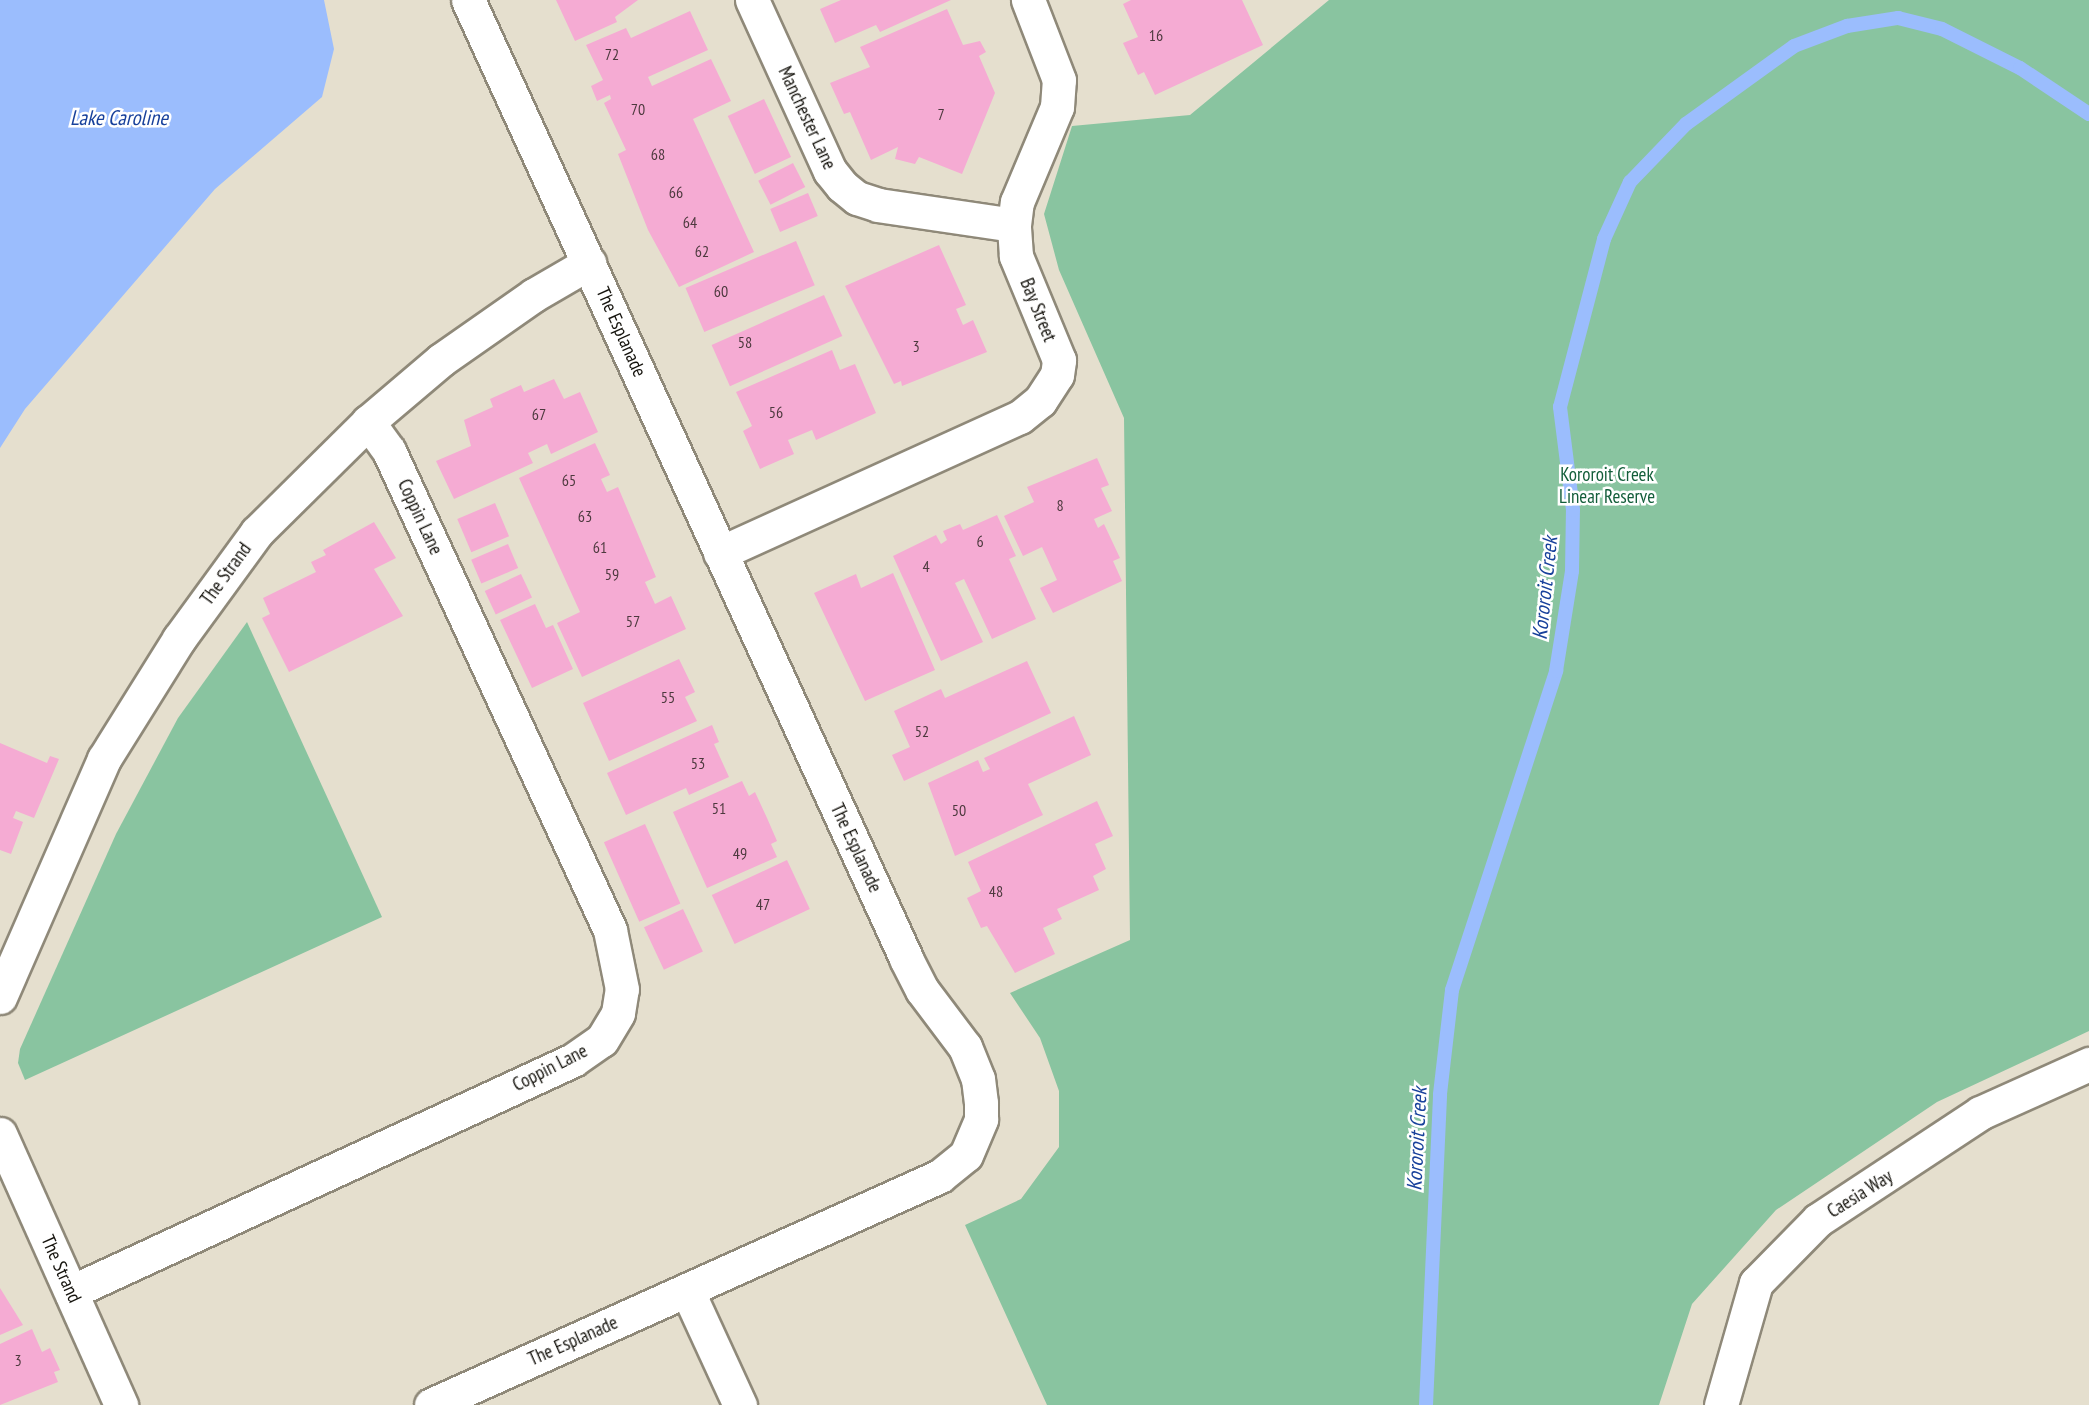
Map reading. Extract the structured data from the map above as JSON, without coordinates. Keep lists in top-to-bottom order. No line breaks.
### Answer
{"streets":{"street":["Manchester Lane","Bay Street","The Esplanade","Coppin Lane","The Strand","Caesia Way"]},"crossings":[["Manchester Lane","Bay Street"],["Bay Street","The Esplanade"],["The Esplanade","The Strand"],["Coppin Lane","The Strand"]],"water":["Lake Caroline","Kororoit Creek"],"parks":["Kororoit Creek Linear Reserve"],"house_numbers":["16","72","70","7","68","66","64","62","60","58","3","56","67","65","8","63","6","61","4","59","57","55","52","53","51","50","49","48","47","3"]}
